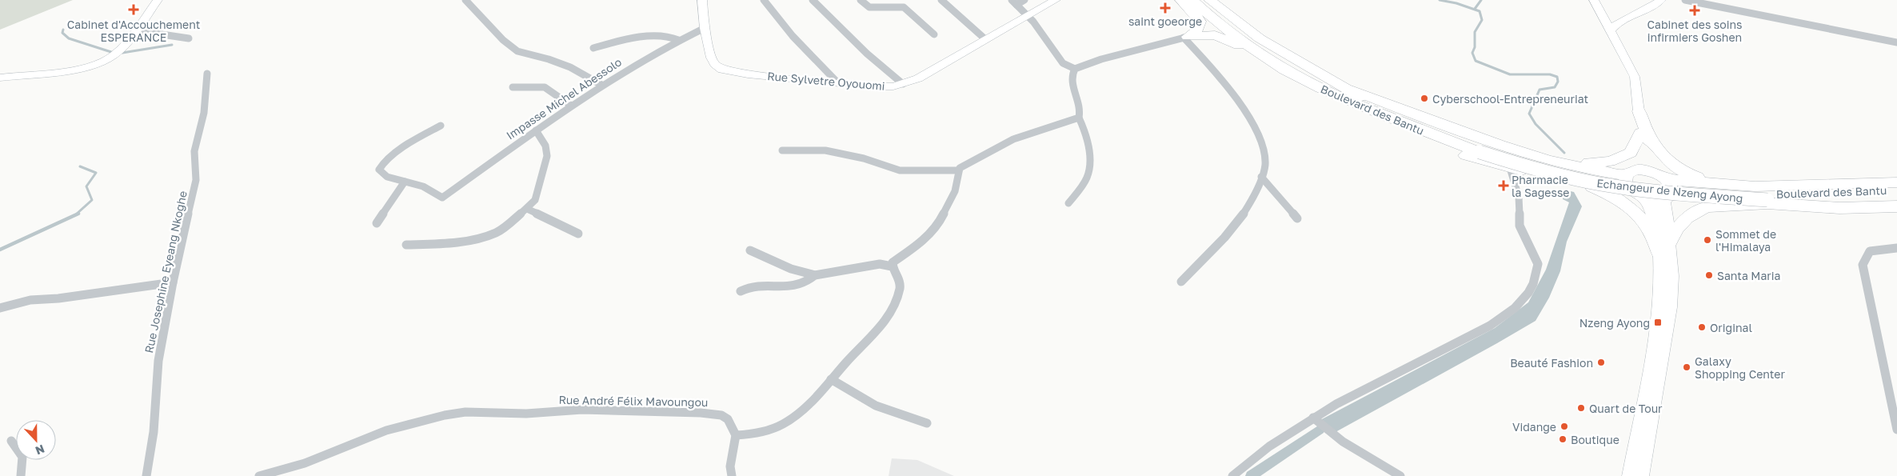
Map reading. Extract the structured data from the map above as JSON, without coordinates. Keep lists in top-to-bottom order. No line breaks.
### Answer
{"streets":{"highway":["Boulevard des Bantu","Echangeur de Nzeng Ayong"],"street":["Rue Sylvetre Oyouomi","Impasse Michel Abessolo","Rue Josephine Eyeang Nkoghe","Rue André Félix Mavoungou"]},"crossings":[["Rue Sylvetre Oyouomi","Impasse Michel Abessolo"],["Boulevard des Bantu","Echangeur de Nzeng Ayong"]],"places":{"health":["saint goeorge","Cabinet d'Accouchement ESPERANCE","Cabinet des soins infirmiers Goshen","Pharmacie la Sagesse"],"other":["Cyberschool-Entrepreneuriat","Sommet de l'Himalaya","Santa Maria","Original","Beauté Fashion","Galaxy Shopping Center","Quart de Tour","Vidange","Boutique"],"transit":["Nzeng Ayong"]},"north":"bottom"}
